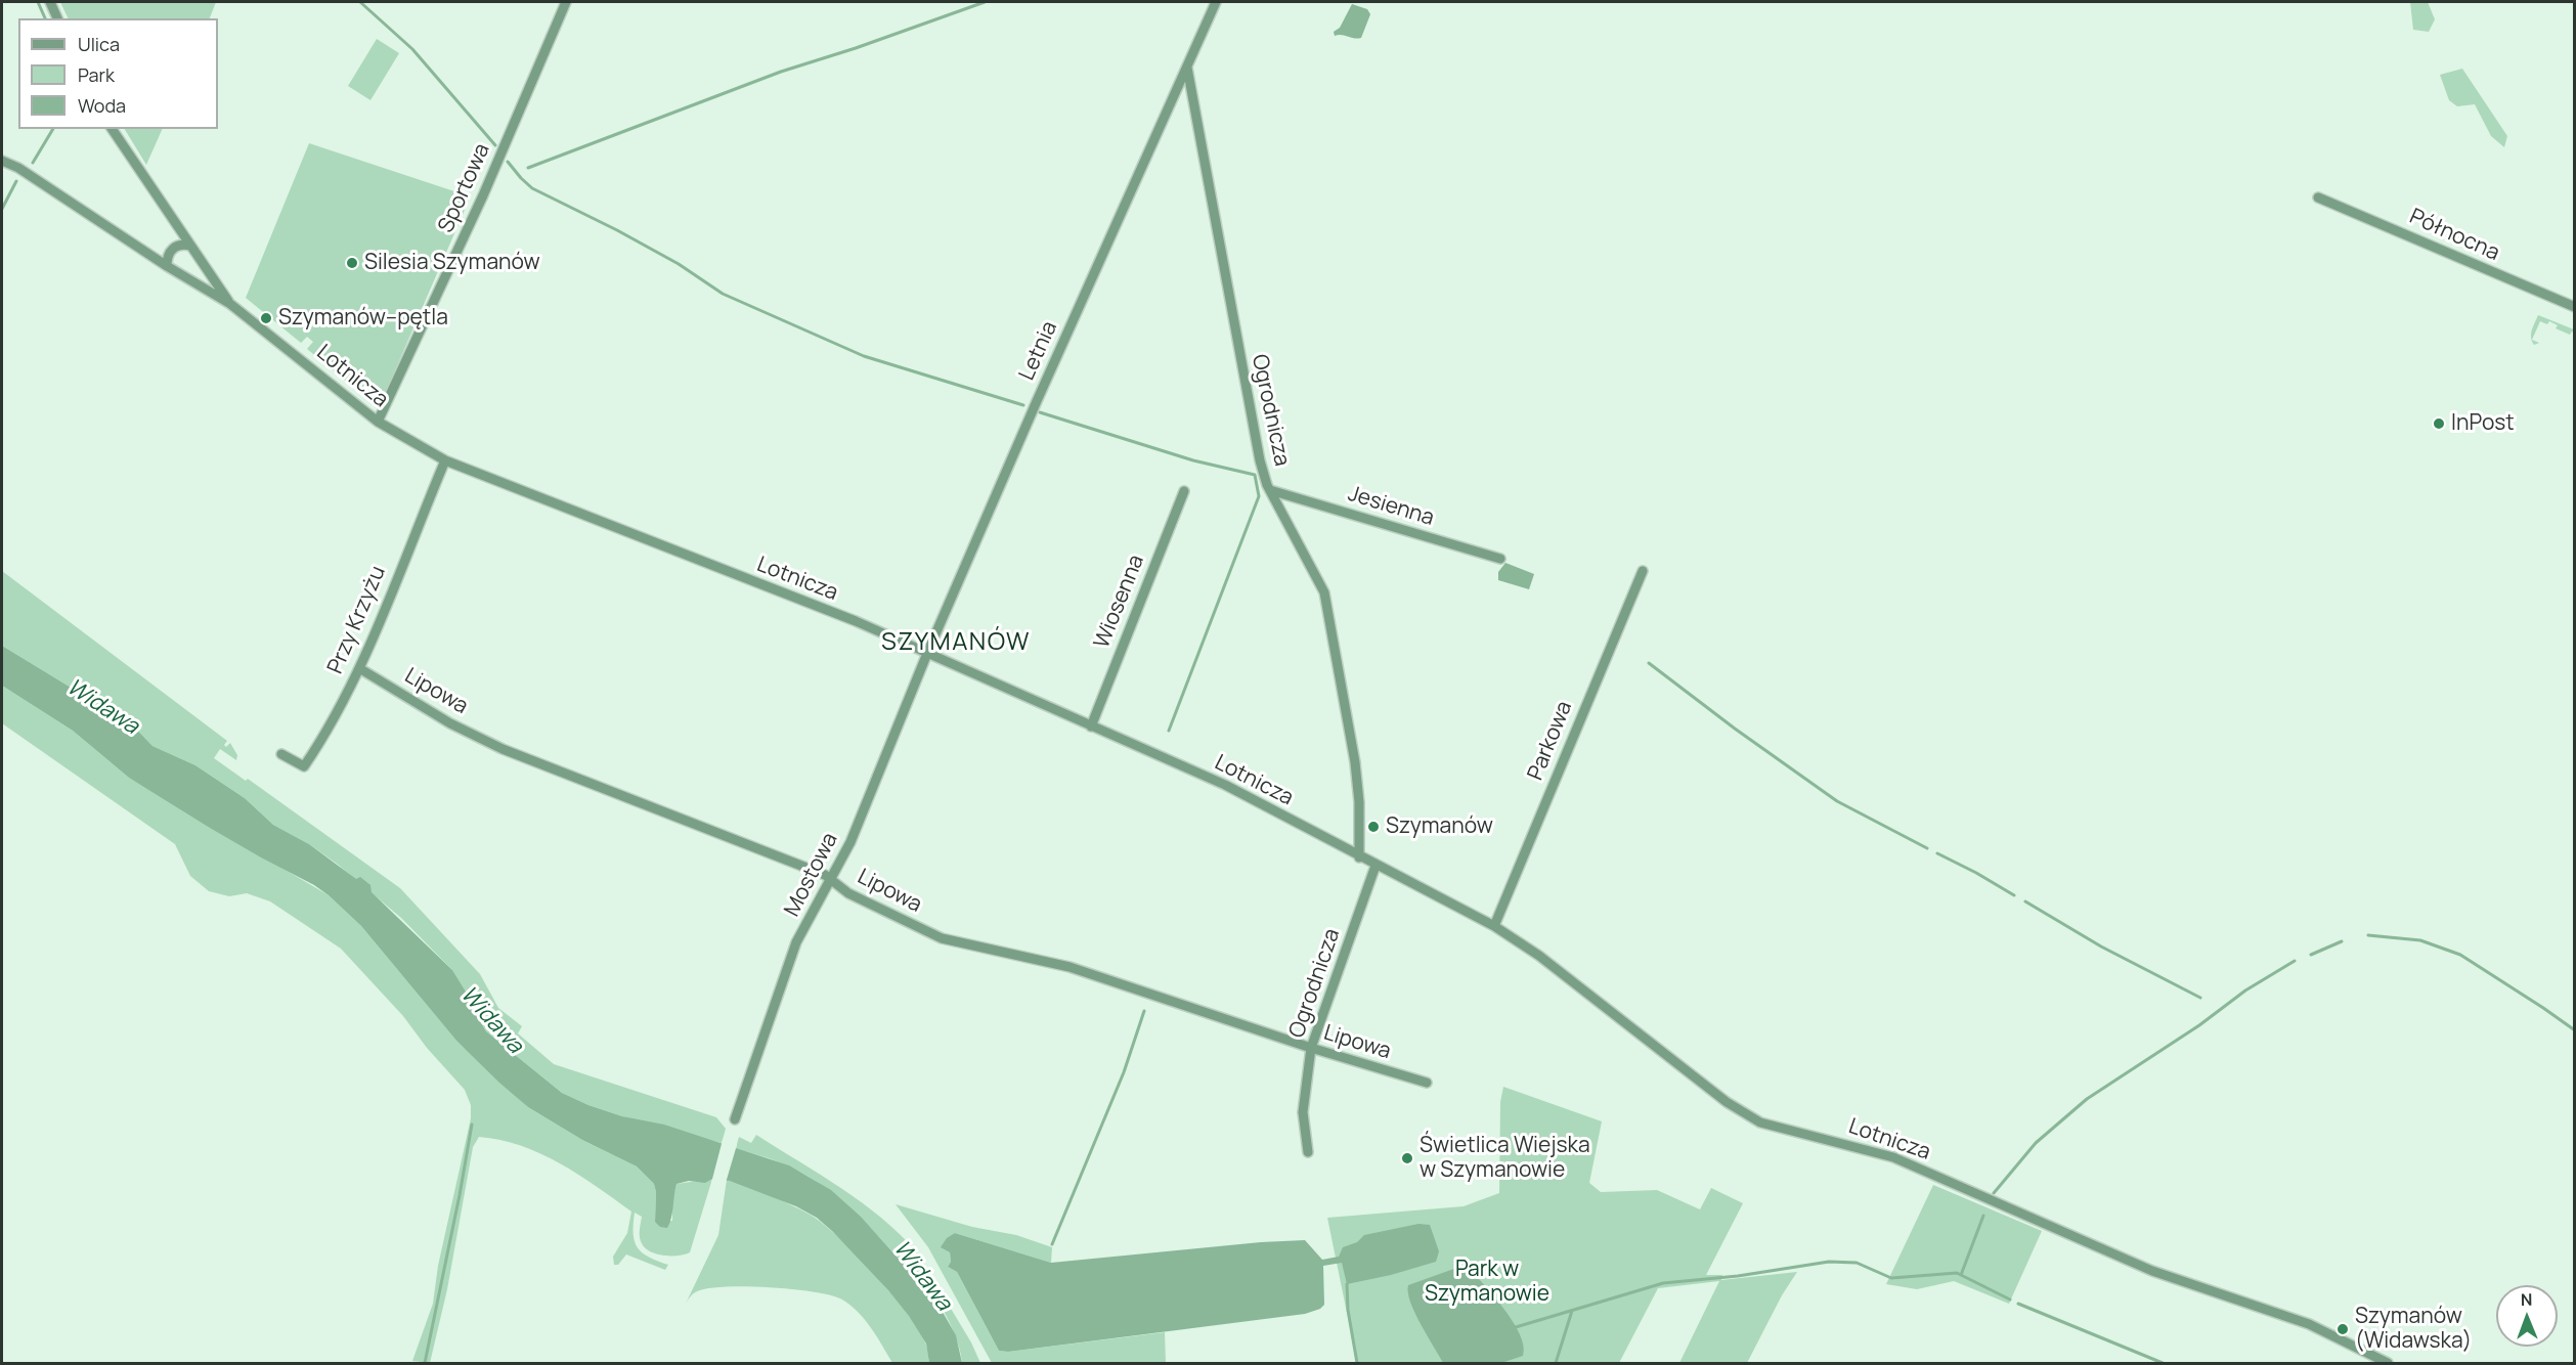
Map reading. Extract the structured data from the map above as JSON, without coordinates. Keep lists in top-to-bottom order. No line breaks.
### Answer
{"streets":{"street":["Sportowa","Północna","Letnia","Lotnicza","Ogrodnicza","Jesienna","Wiosenna","Przy Krzyżu","Lipowa","Parkowa","Mostowa"]},"crossings":[["Sportowa","Lotnicza"],["Letnia","Lotnicza"],["Letnia","Ogrodnicza"],["Letnia","Mostowa"],["Lotnicza","Ogrodnicza"],["Lotnicza","Wiosenna"],["Lotnicza","Przy Krzyżu"],["Lotnicza","Parkowa"],["Lotnicza","Mostowa"],["Ogrodnicza","Jesienna"],["Ogrodnicza","Lipowa"],["Przy Krzyżu","Lipowa"],["Lipowa","Mostowa"]],"districts":["SZYMANÓW"],"water":["Widawa"],"parks":["Park w Szymanowie"],"places":["Silesia Szymanów","Szymanów–pętla","InPost","Szymanów","Świetlica Wiejska w Szymanowie","Szymanów (Widawska)"],"legend":["Ulica","Park","Woda"],"north":"top"}
